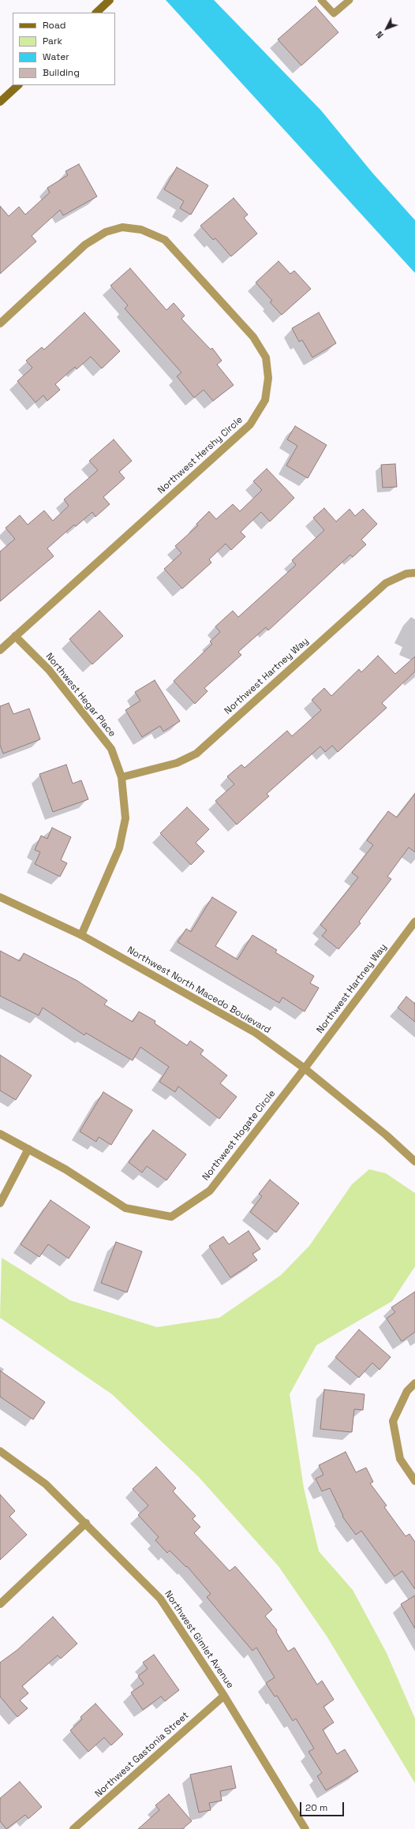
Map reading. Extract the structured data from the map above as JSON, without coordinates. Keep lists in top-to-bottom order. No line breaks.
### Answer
{"streets":{"street":["Northwest Hershy Circle","Northwest Hartney Way","Northwest Hegar Place","Northwest North Macedo Boulevard","Northwest Hogate Circle","Northwest Gimlet Avenue","Northwest Gastonia Street"]},"crossings":[["Northwest Hershy Circle","Northwest Hegar Place"],["Northwest Hartney Way","Northwest Hegar Place"],["Northwest Hartney Way","Northwest North Macedo Boulevard"],["Northwest Hartney Way","Northwest Hogate Circle"],["Northwest Hegar Place","Northwest North Macedo Boulevard"],["Northwest North Macedo Boulevard","Northwest Hogate Circle"],["Northwest Gimlet Avenue","Northwest Gastonia Street"]],"legend":["Road","Park","Water","Building"],"scale_bar":"20 m","north":"bottom left"}
